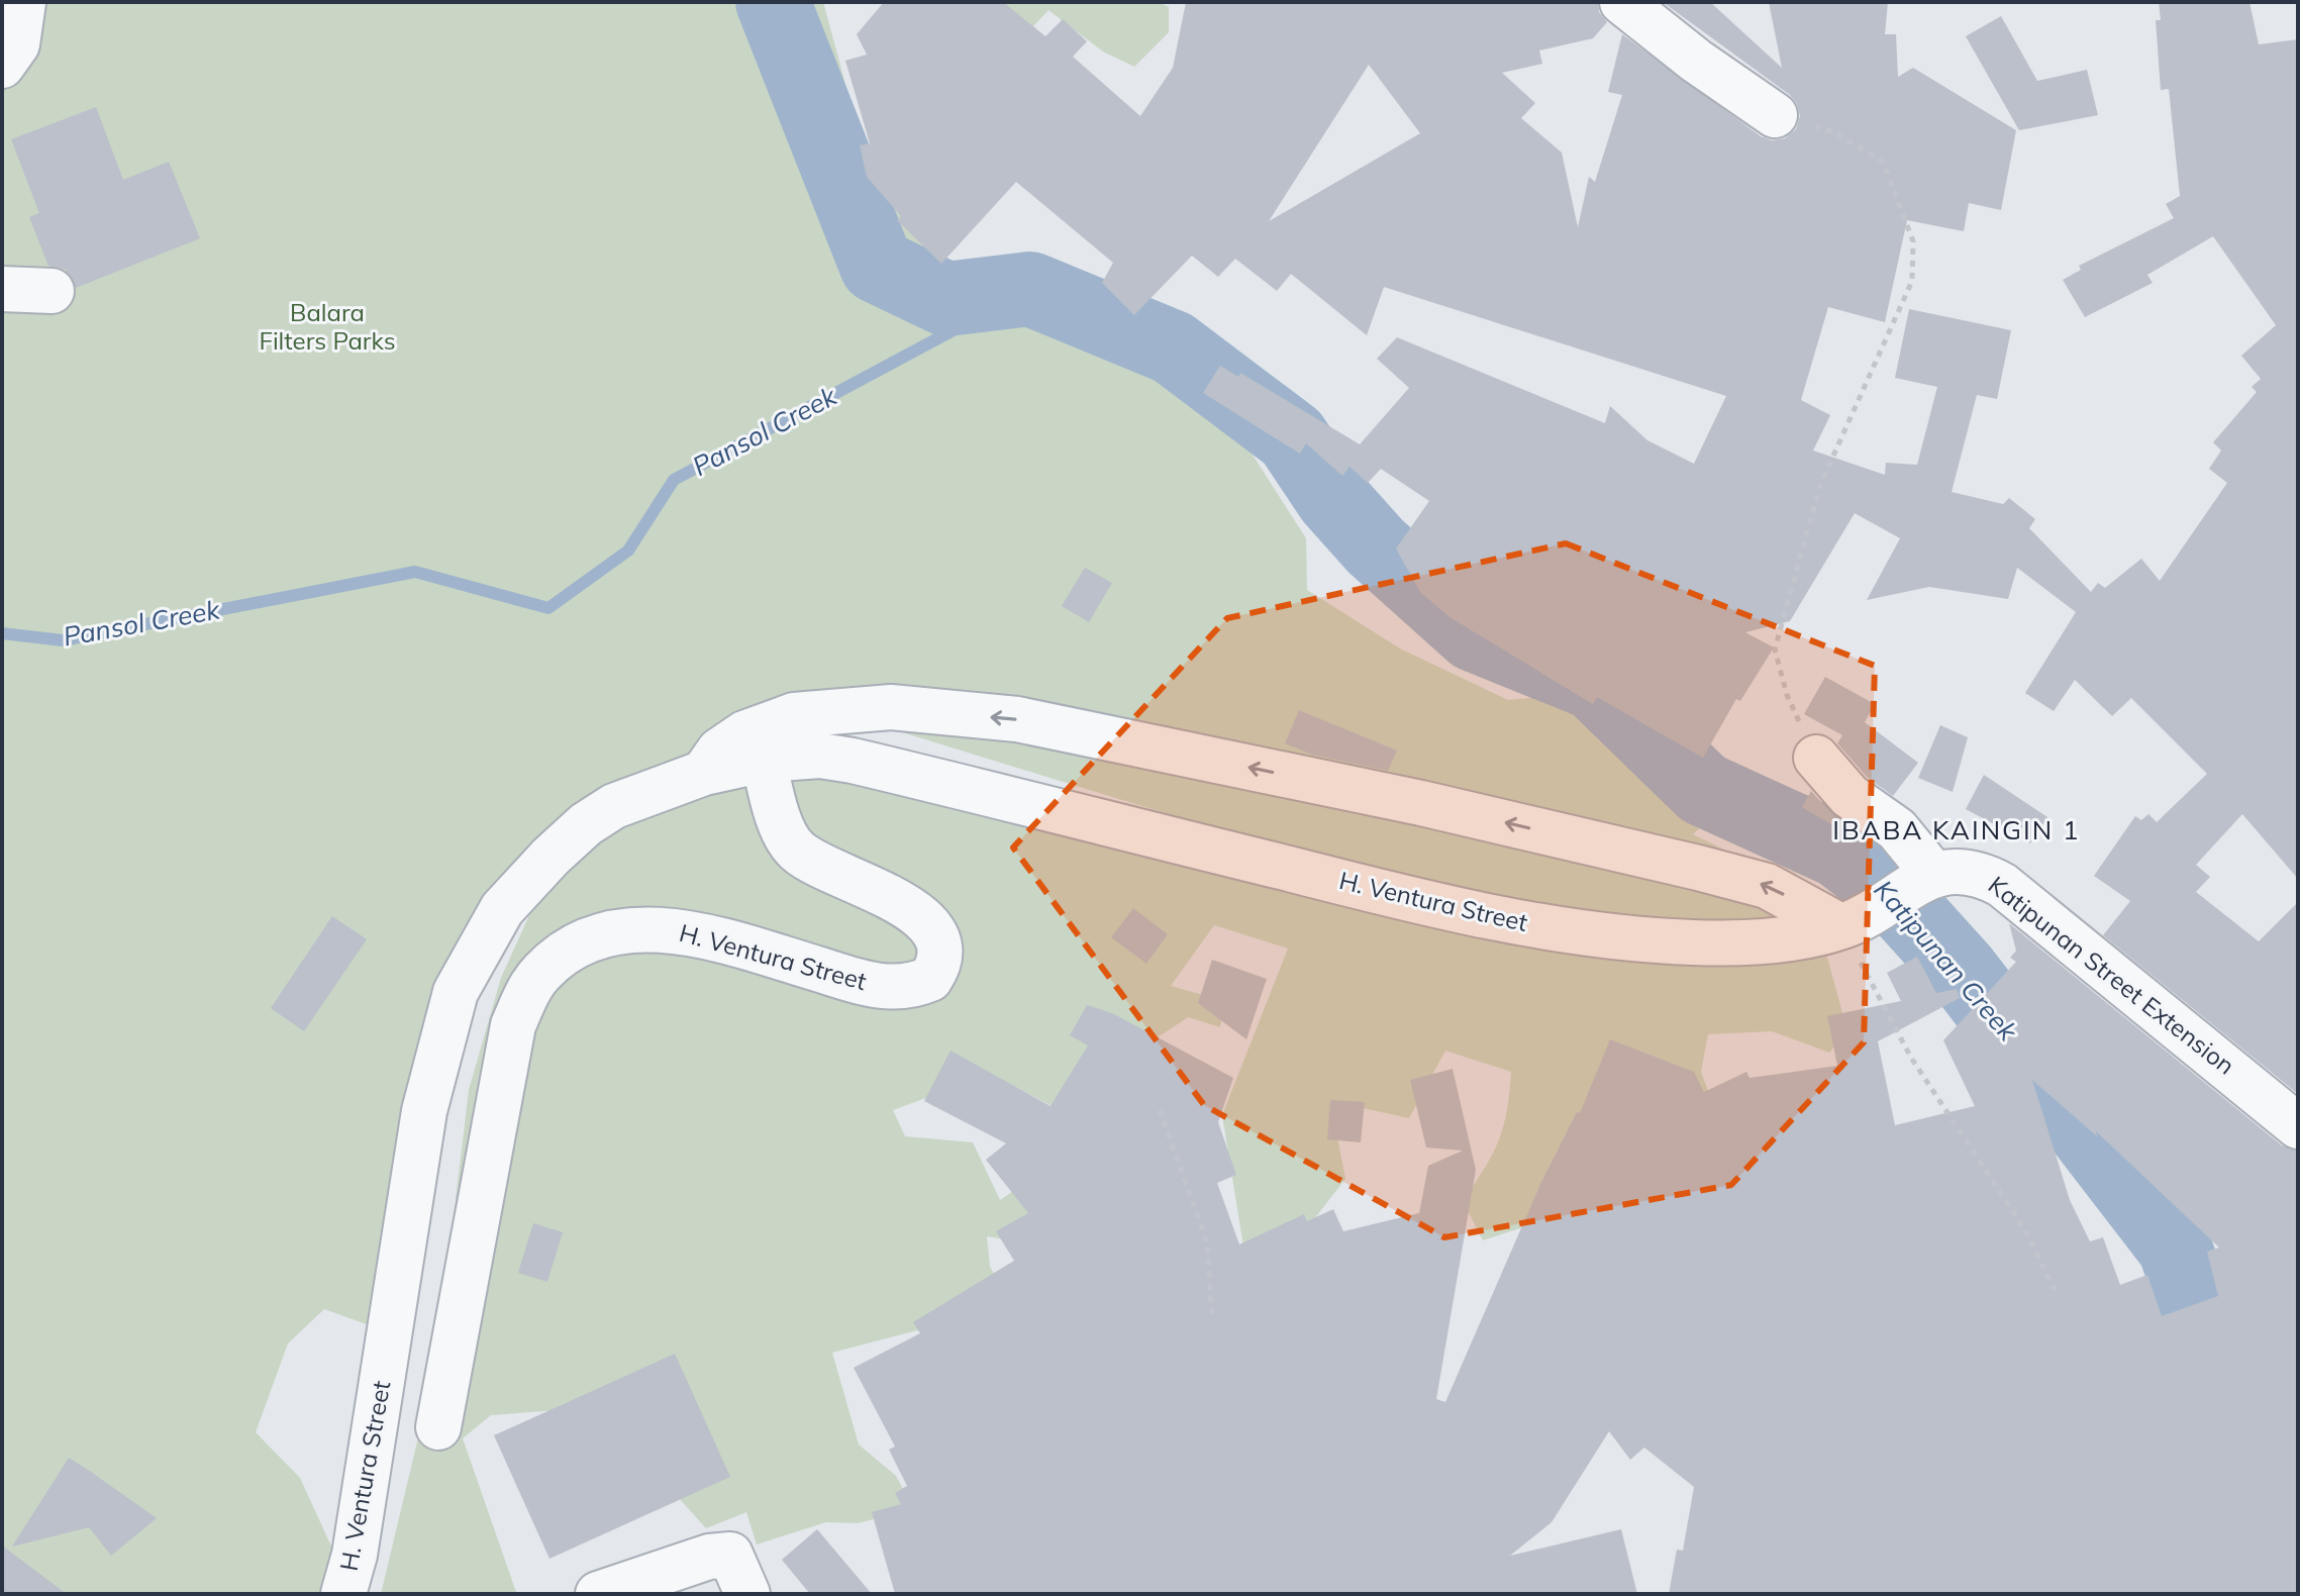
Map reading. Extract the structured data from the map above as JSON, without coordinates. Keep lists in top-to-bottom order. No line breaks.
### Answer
{"streets":{"street":["H. Ventura Street","Katipunan Street Extension"]},"crossings":[["H. Ventura Street","Katipunan Street Extension"]],"districts":["IBABA KAINGIN 1"],"water":["Pansol Creek","Katipunan Creek"],"parks":["Balara Filters Parks"]}
